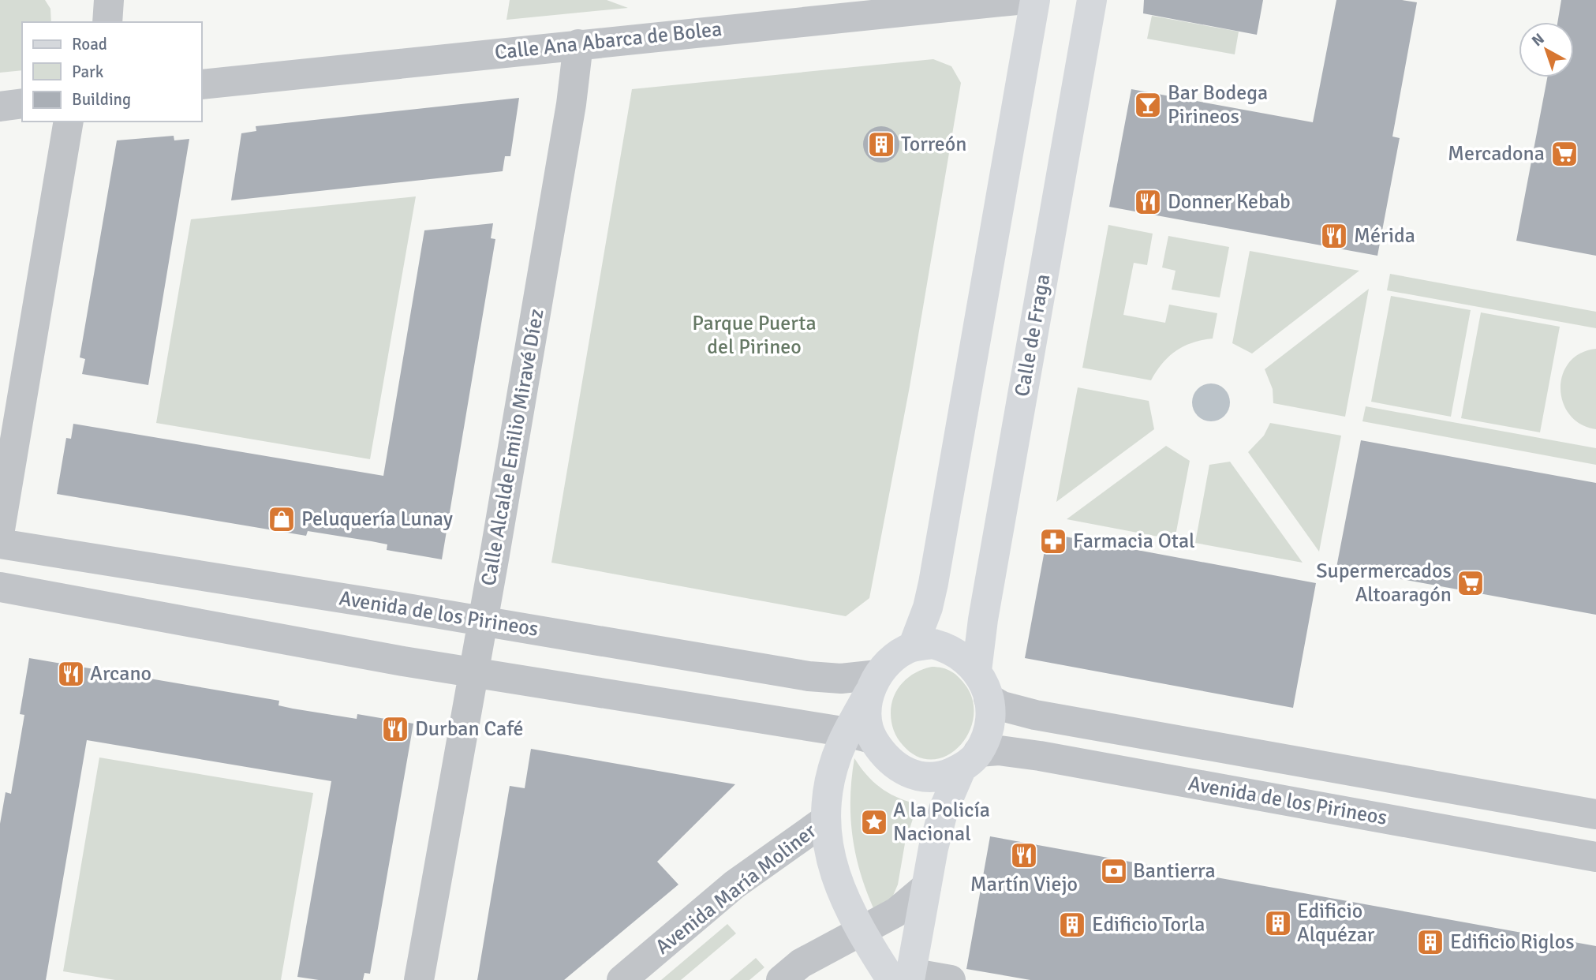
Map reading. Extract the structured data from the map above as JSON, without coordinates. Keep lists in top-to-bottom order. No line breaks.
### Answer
{"streets":{"main road":["Calle de Fraga"],"street":["Calle Ana Abarca de Bolea","Calle Alcalde Emilio Miravé Díez","Avenida de los Pirineos","Avenida María Moliner"]},"crossings":[["Calle Ana Abarca de Bolea","Calle Alcalde Emilio Miravé Díez"],["Calle de Fraga","Avenida de los Pirineos"],["Calle Alcalde Emilio Miravé Díez","Avenida de los Pirineos"]],"parks":["Parque Puerta del Pirineo"],"places":{"bar":["Bar Bodega Pirineos"],"building":["Torreón","Edificio Alquézar","Edificio Torla","Edificio Riglos"],"supermarket":["Mercadona","Supermercados Altoaragón"],"restaurant":["Donner Kebab","Mérida","Arcano","Durban Café","Martín Viejo"],"shop":["Peluquería Lunay"],"pharmacy":["Farmacia Otal"],"place":["A la Policía Nacional"],"bank":["Bantierra"]},"legend":["Road","Park","Building"],"north":"top left"}
